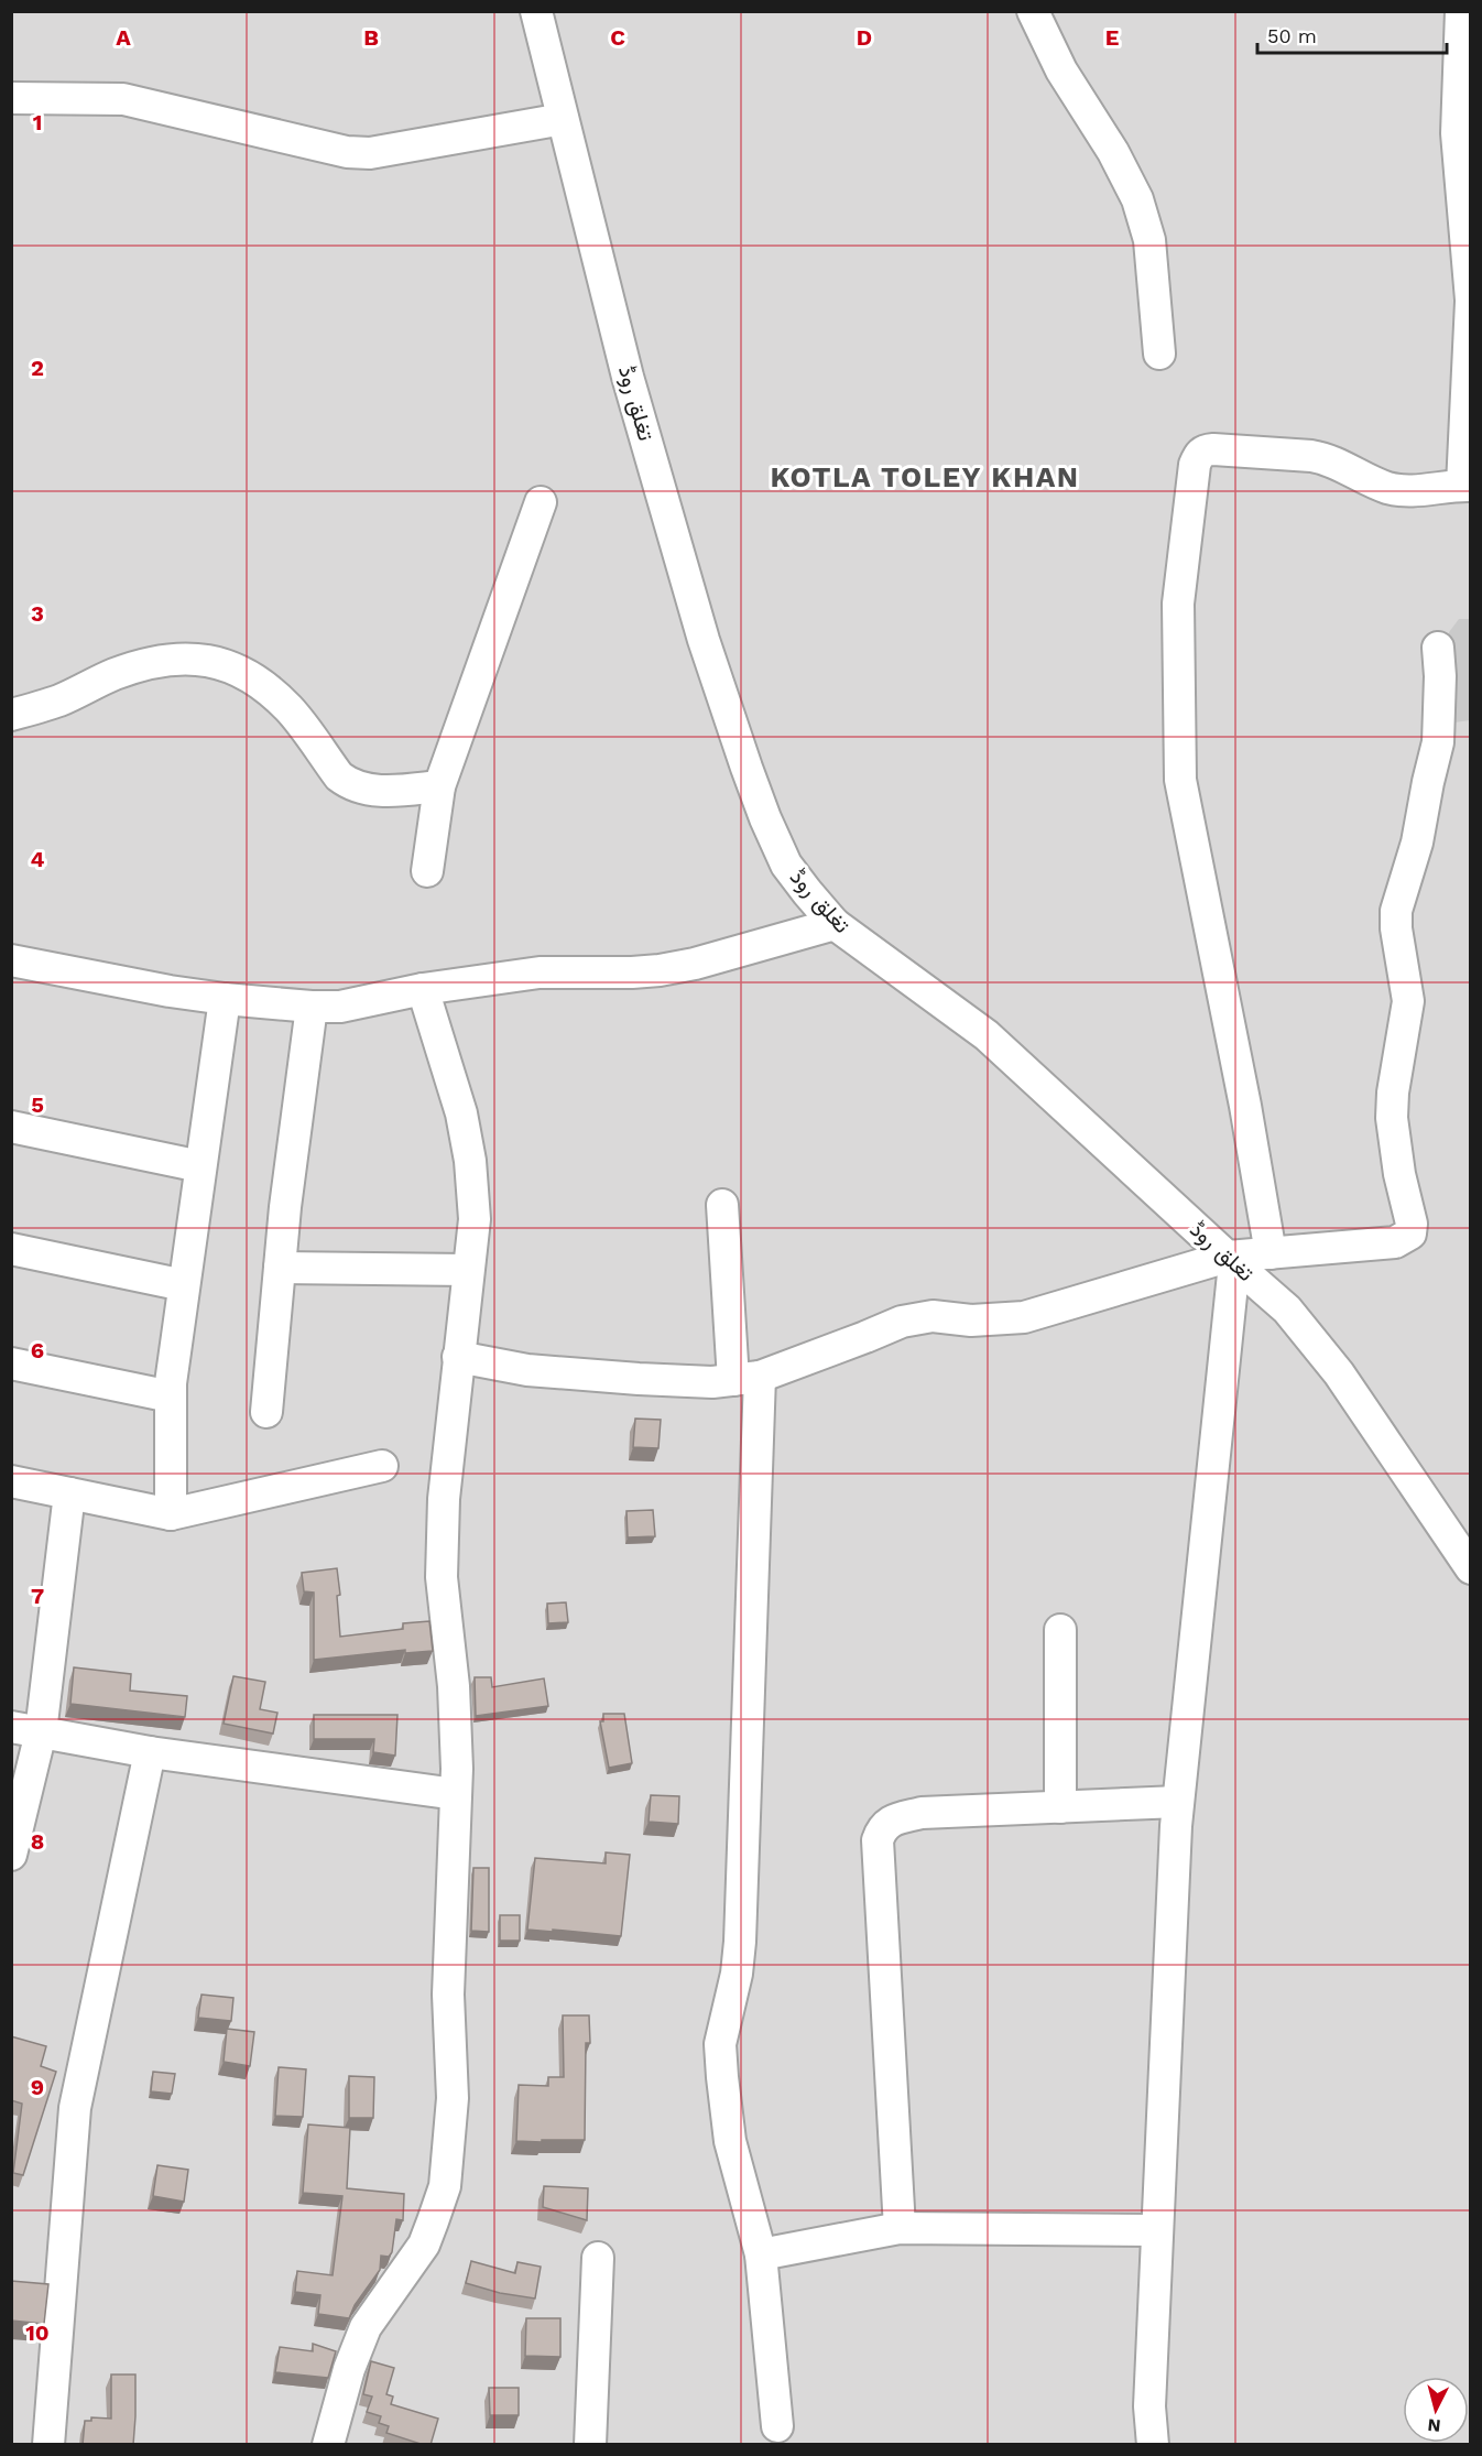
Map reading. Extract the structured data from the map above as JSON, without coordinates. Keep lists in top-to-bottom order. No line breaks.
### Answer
{"streets":{"street":["تغلق روڈ"]},"districts":["KOTLA TOLEY KHAN"],"scale_bar":"50 m","north":"bottom","grid":{"columns":["A","B","C","D","E"],"rows":["1","2","3","4","5","6","7","8","9","10"]}}
